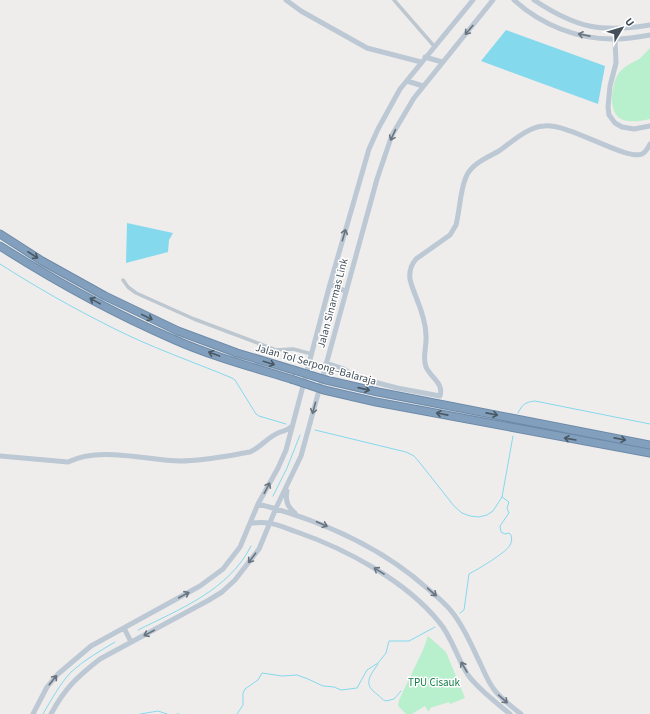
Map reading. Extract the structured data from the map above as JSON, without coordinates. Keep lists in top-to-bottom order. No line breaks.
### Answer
{"streets":{"highway":["Jalan Tol Serpong–Balaraja"],"street":["Jalan Sinarmas Link"]},"parks":["TPU Cisauk"],"north":"top right"}
